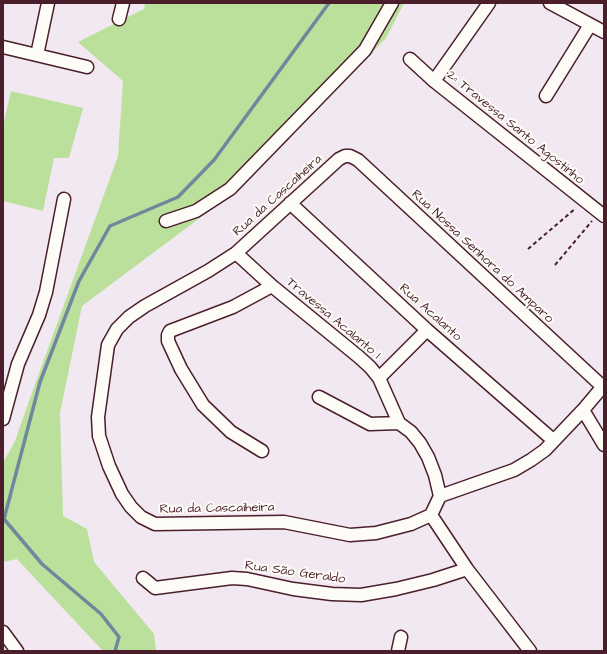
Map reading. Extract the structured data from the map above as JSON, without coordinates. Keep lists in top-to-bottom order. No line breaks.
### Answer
{"streets":{"street":["2ª Travessa Santo Agostinho","Rua da Cascaiheira","Rua Nossa Senhora do Amparo","Rua Acalanto","Travessa Acalanto 1","Rua São Geraldo"]},"crossings":[["Rua da Cascaiheira","Rua Nossa Senhora do Amparo"],["Rua da Cascaiheira","Rua Acalanto"],["Rua da Cascaiheira","Travessa Acalanto 1"],["Rua Acalanto","Travessa Acalanto 1"]]}
